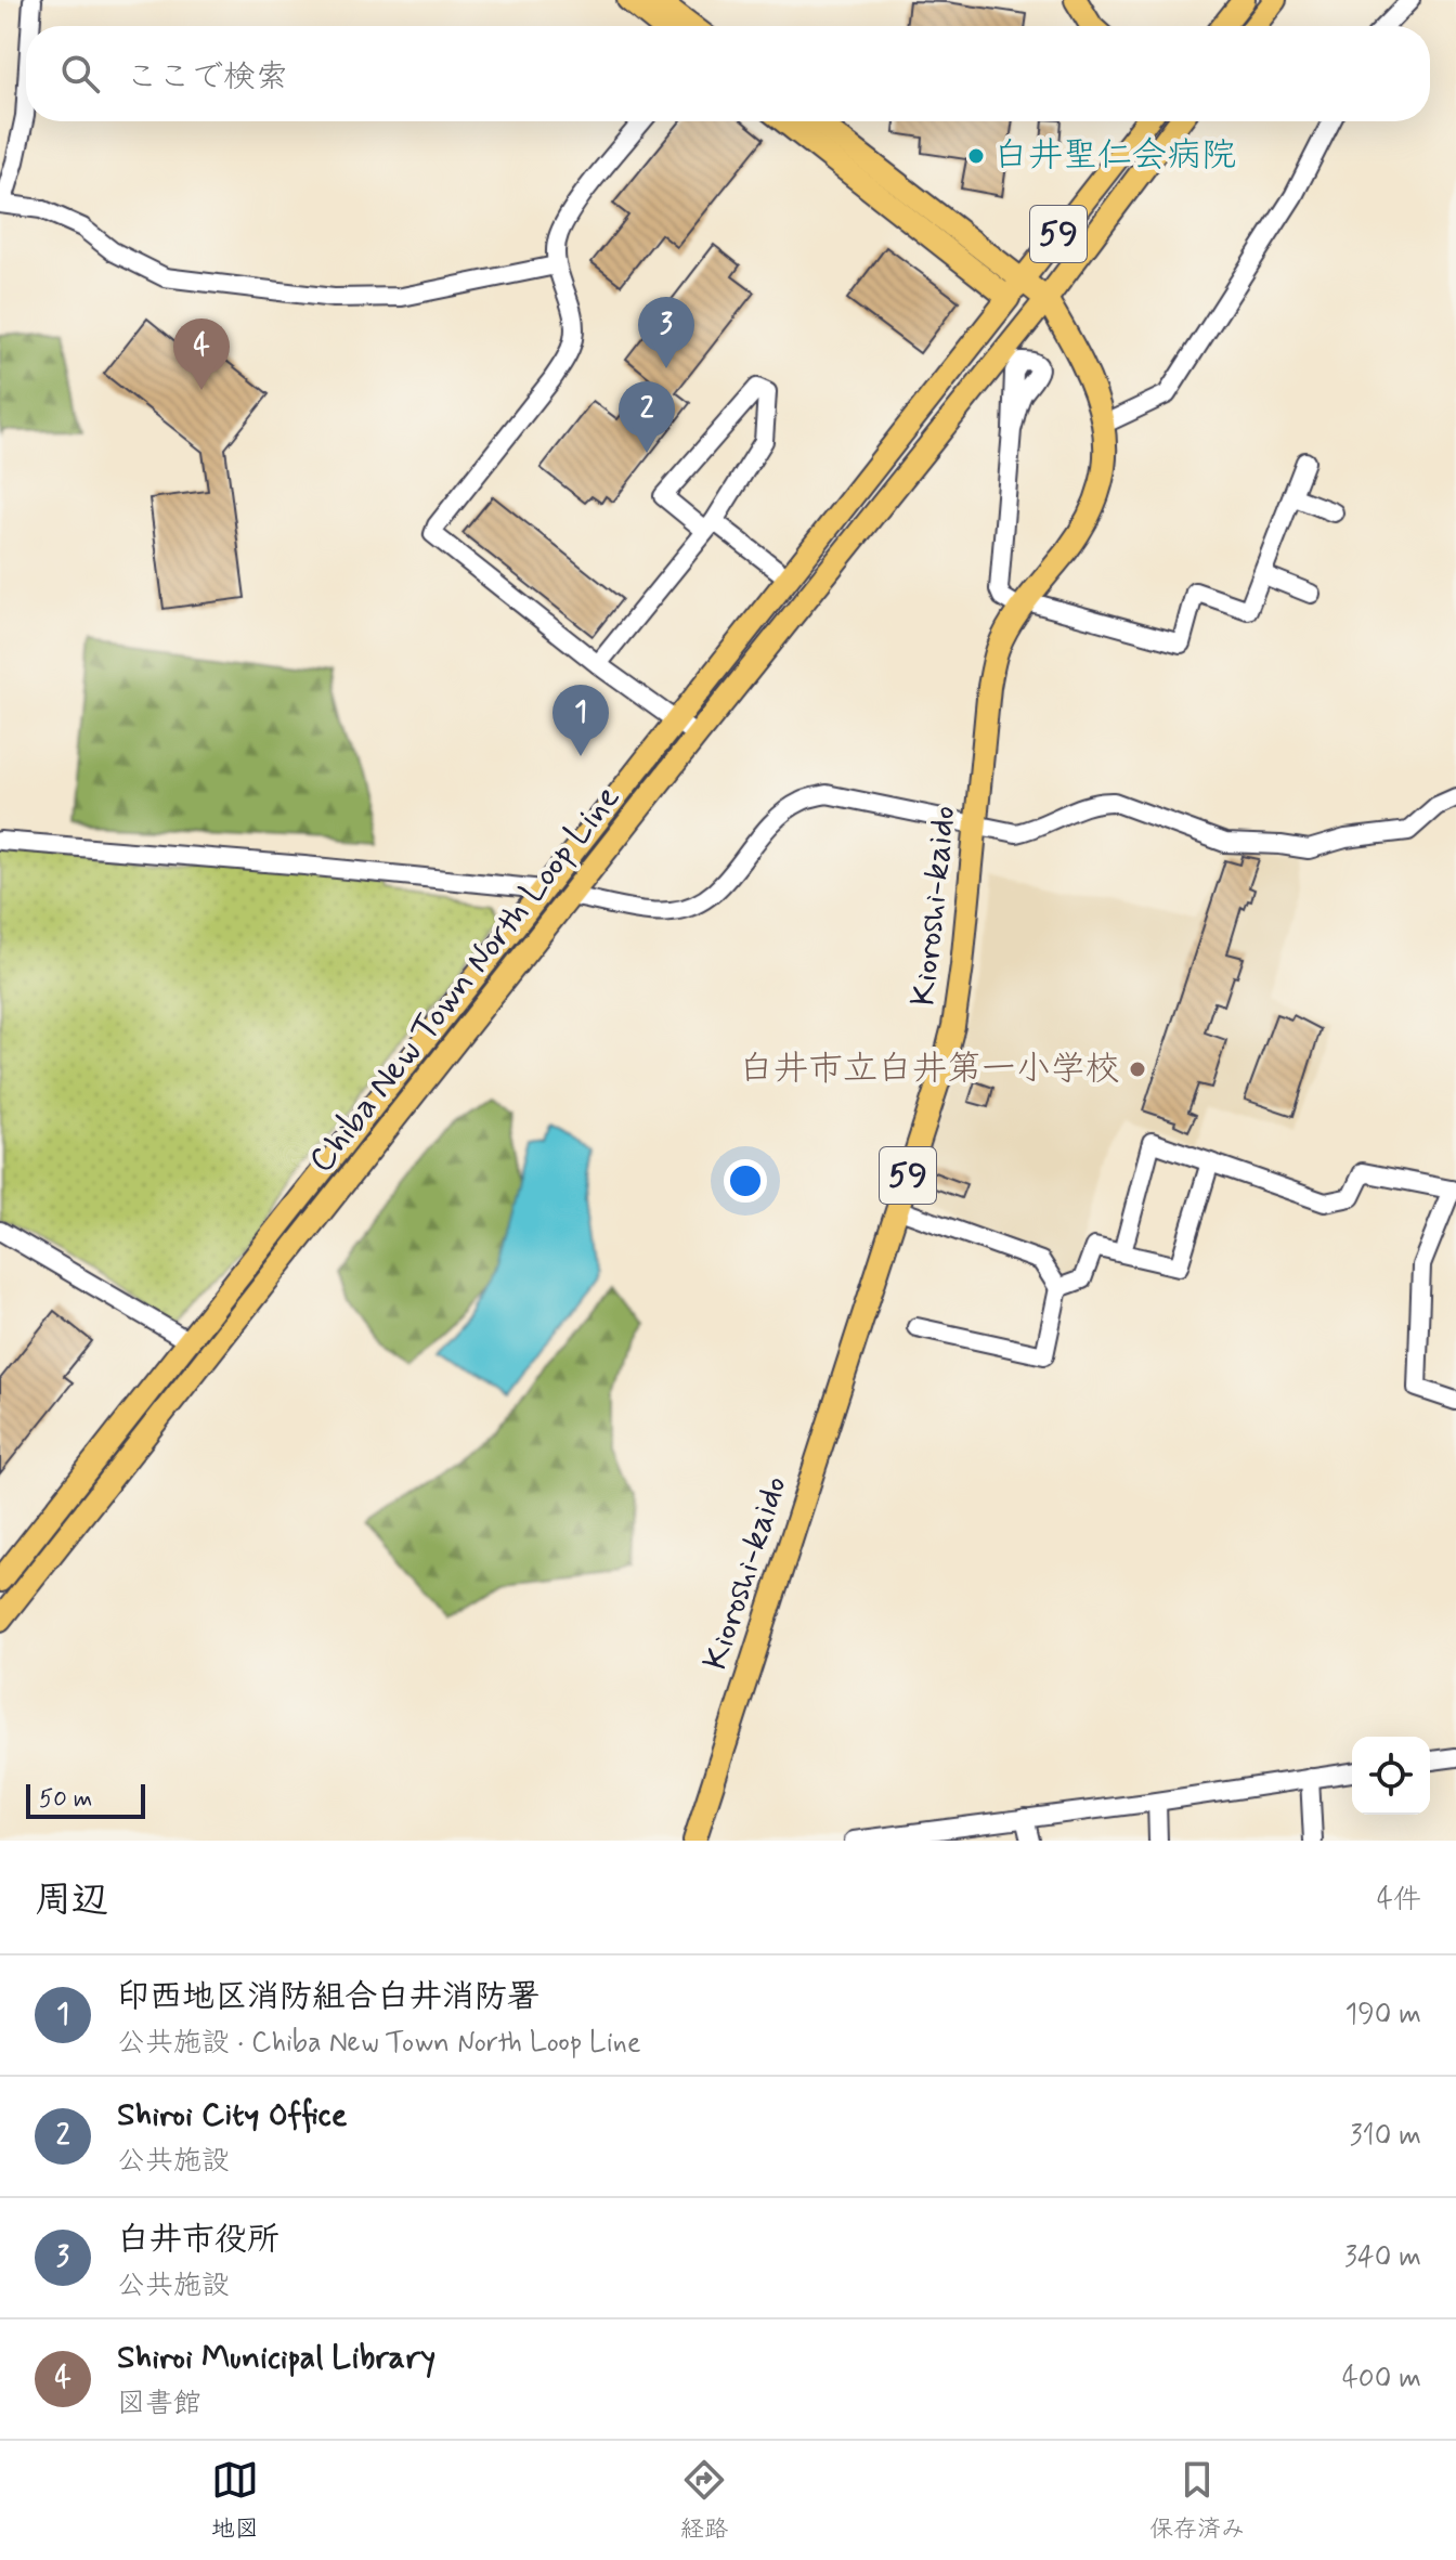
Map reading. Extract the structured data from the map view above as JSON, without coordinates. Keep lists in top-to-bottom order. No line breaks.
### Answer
{"streets":{"main road":["59","Kioroshi-kaido","Chiba New Town North Loop Line"]},"crossings":[["59","Kioroshi-kaido"],["59","Chiba New Town North Loop Line"],["Kioroshi-kaido","Chiba New Town North Loop Line"]],"places":["白井聖仁会病院","白井市立白井第一小学校"],"scale_bar":"50 m","page":{"search":"ここで検索","pins":["3","4","2","1"],"scale":"50 m","heading":["周辺","4件"],"list":[{"mark":"1","name":"印西地区消防組合白井消防署","note":"公共施設 · Chiba New Town North Loop Line","value":"190 m"},{"mark":"2","name":"Shiroi City Office","note":"公共施設","value":"310 m"},{"mark":"3","name":"白井市役所","note":"公共施設","value":"340 m"},{"mark":"4","name":"Shiroi Municipal Library","note":"図書館","value":"400 m"}],"nav":["地図","経路","保存済み"]}}
